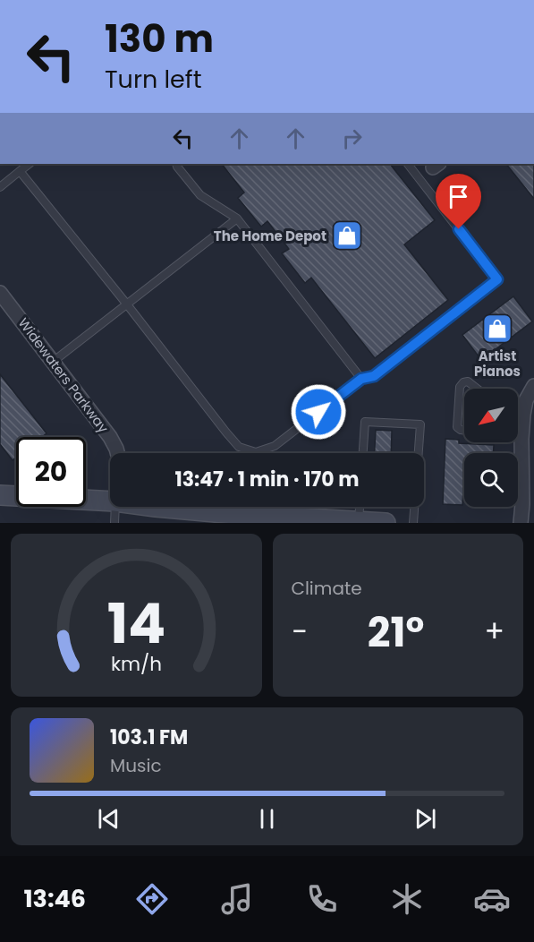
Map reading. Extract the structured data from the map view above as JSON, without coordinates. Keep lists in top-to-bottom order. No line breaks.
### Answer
{"streets":{"street":["Widewaters Parkway"]},"places":{"shop":["The Home Depot","Artist Pianos"]},"north":"bottom left","page":{"turn":["130 m","Turn left"],"limit":"20","trip":"13:47 · 1 min · 170 m","tile":"Climate","heat":["−","21°","+"],"song":["103.1 FM","Music"],"tabs":"13:46","gauge":["14","km/h"]}}
